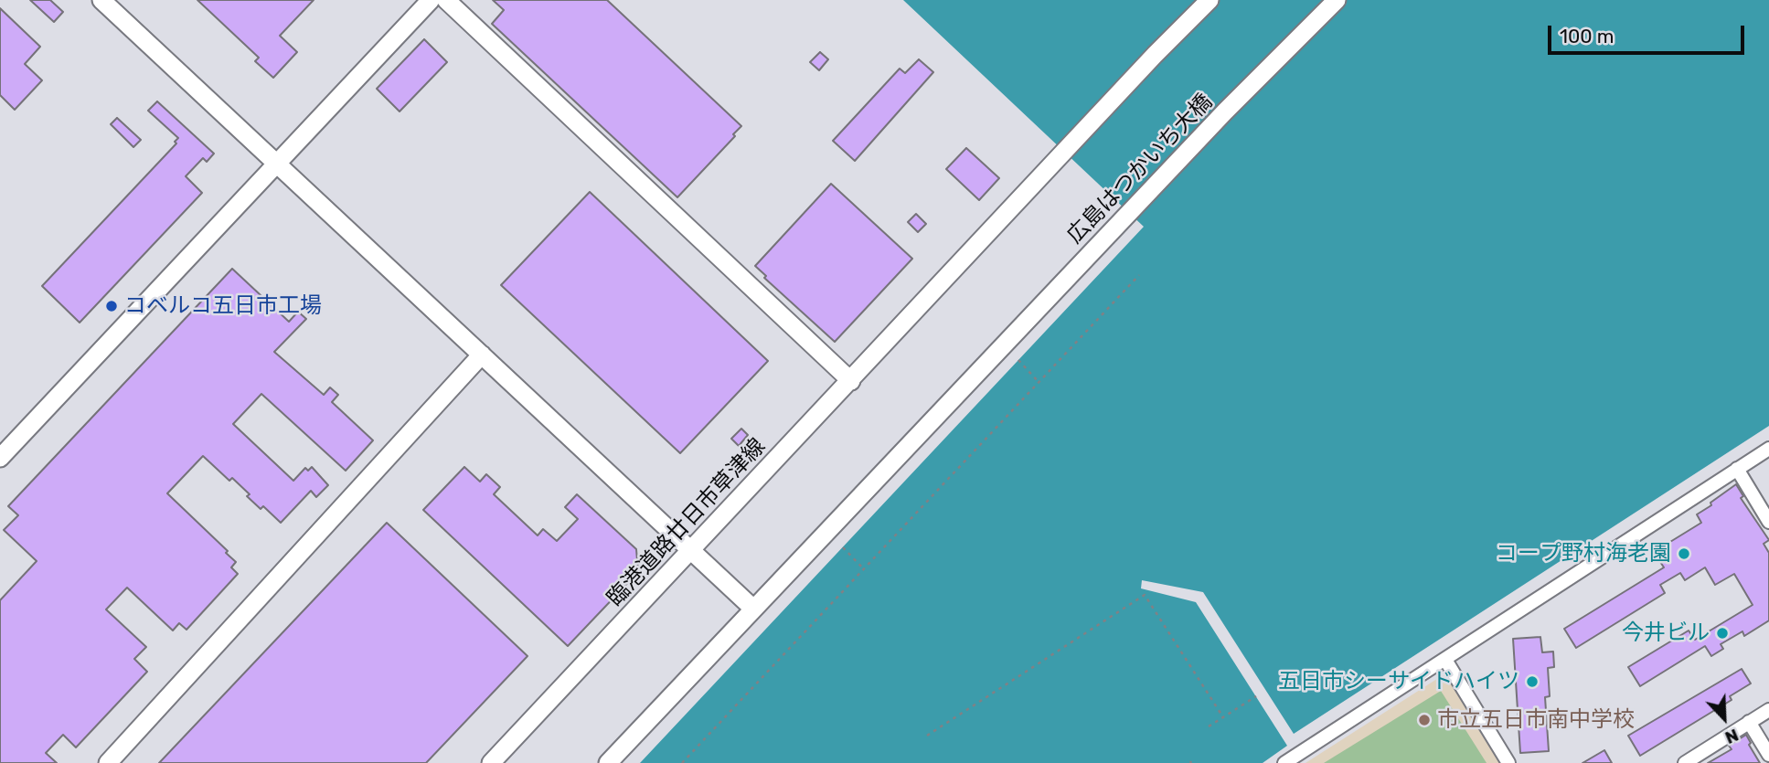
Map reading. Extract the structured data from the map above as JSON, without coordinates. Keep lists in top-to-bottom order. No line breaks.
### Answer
{"streets":{"street":["広島はつかいち大橋","臨港道路廿日市草津線"]},"places":["コベルコ五日市工場","コープ野村海老園","今井ビル","五日市シーサイドハイツ","市立五日市南中学校"],"scale_bar":"100 m","north":"bottom right"}
